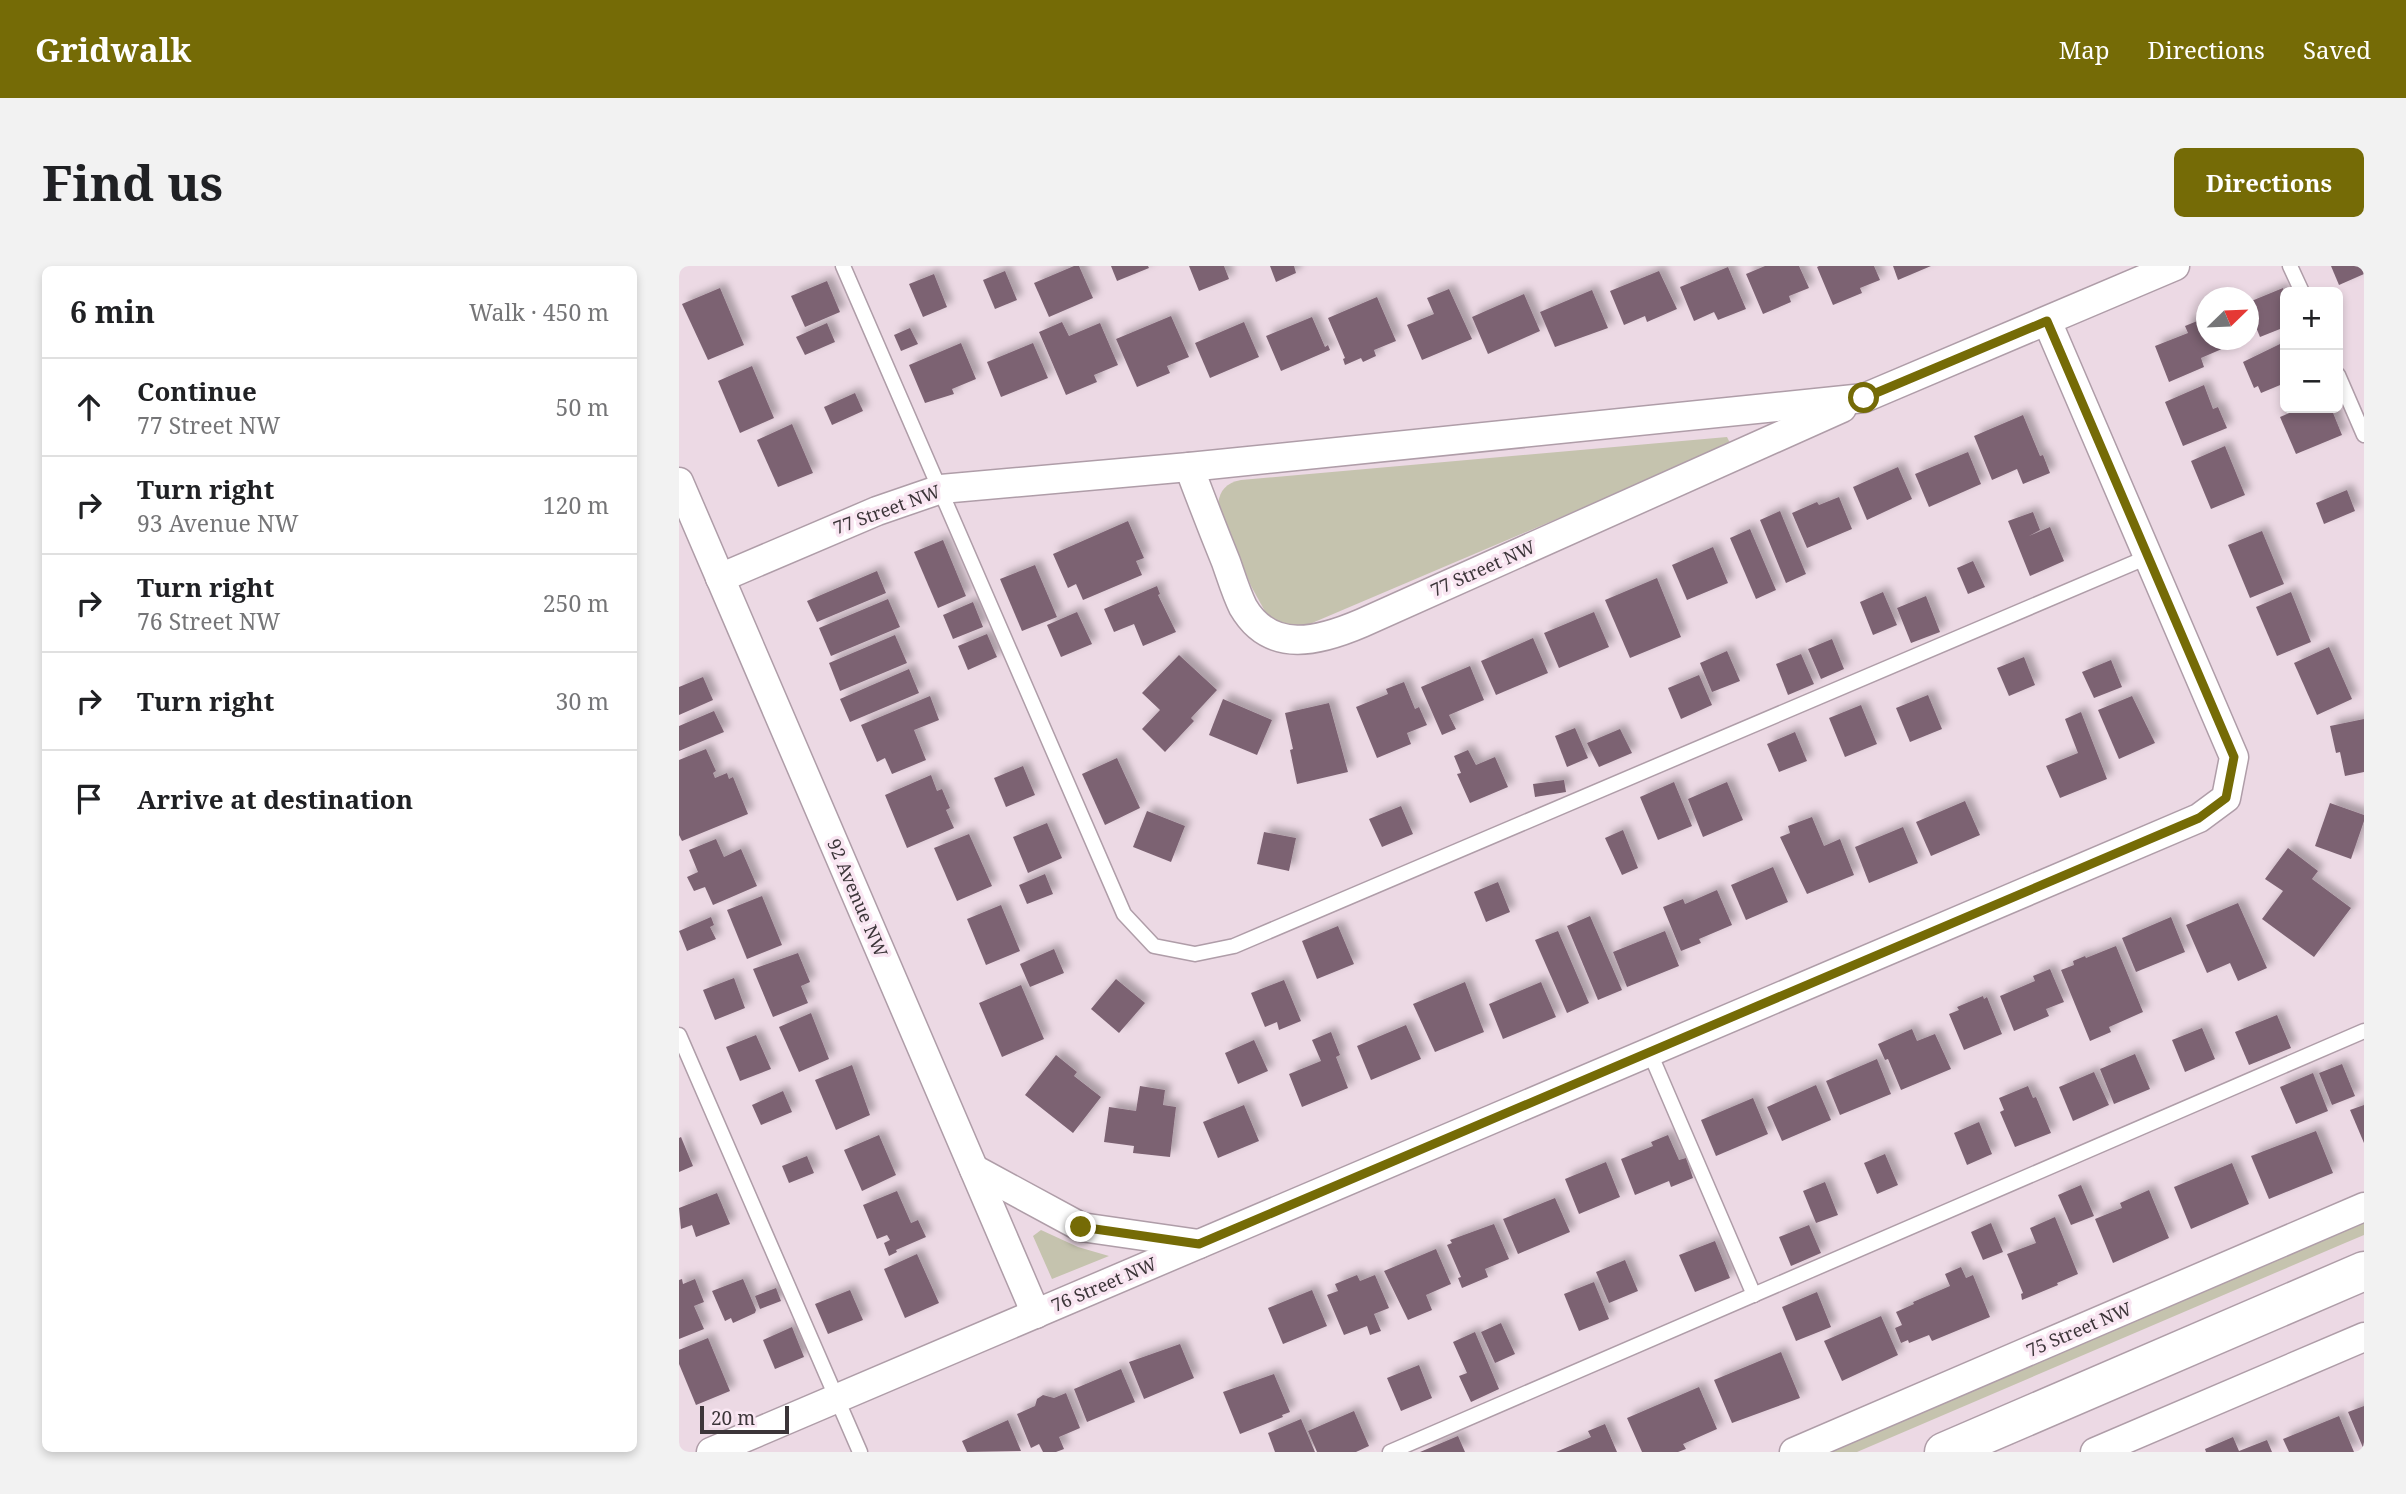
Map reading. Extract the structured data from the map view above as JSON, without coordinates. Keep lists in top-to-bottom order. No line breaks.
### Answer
{"streets":{"street":["77 Street NW","92 Avenue NW","76 Street NW","75 Street NW"]},"crossings":[["77 Street NW","92 Avenue NW"],["92 Avenue NW","76 Street NW"]],"scale_bar":"20 m","north":"top right","page":{"header":"Gridwalk","nav":["Map","Directions","Saved"],"buttons":"Directions","title":"Find us","heading":["6 min","Walk · 450 m"],"map_buttons":["+","−"],"list":[["Continue","77 Street NW","50 m"],["Turn right","93 Avenue NW","120 m"],["Turn right","76 Street NW","250 m"],["Turn right","30 m"],"Arrive at destination"],"scale":"20 m"}}
